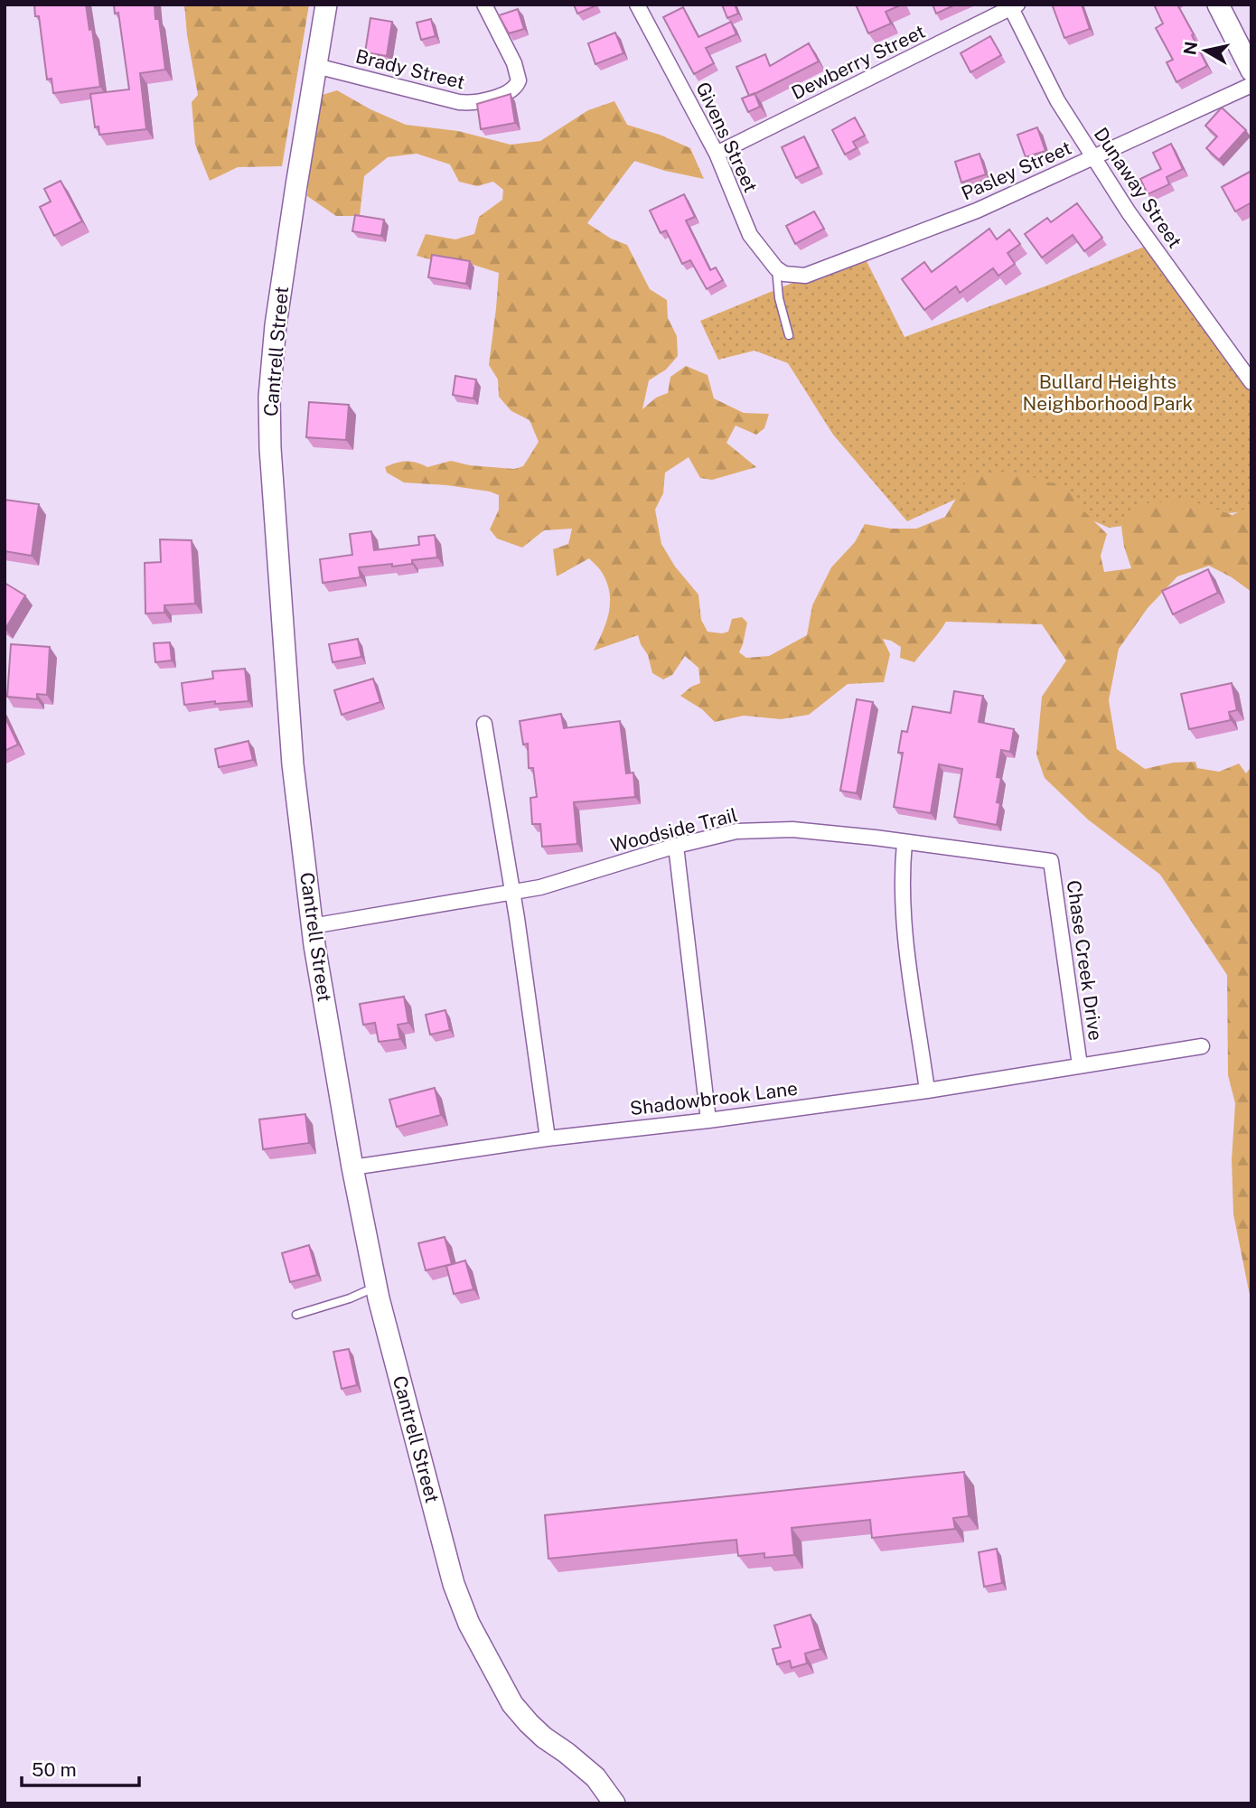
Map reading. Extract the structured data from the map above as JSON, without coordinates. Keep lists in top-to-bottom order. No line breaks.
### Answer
{"streets":{"street":["Dewberry Street","Brady Street","Givens Street","Pasley Street","Dunaway Street","Cantrell Street","Woodside Trail","Chase Creek Drive","Shadowbrook Lane"]},"crossings":[["Dewberry Street","Givens Street"],["Dewberry Street","Dunaway Street"],["Brady Street","Cantrell Street"],["Givens Street","Pasley Street"],["Pasley Street","Dunaway Street"],["Cantrell Street","Woodside Trail"],["Cantrell Street","Shadowbrook Lane"],["Woodside Trail","Chase Creek Drive"],["Chase Creek Drive","Shadowbrook Lane"]],"parks":["Bullard Heights Neighborhood Park"],"scale_bar":"50 m","north":"left"}
